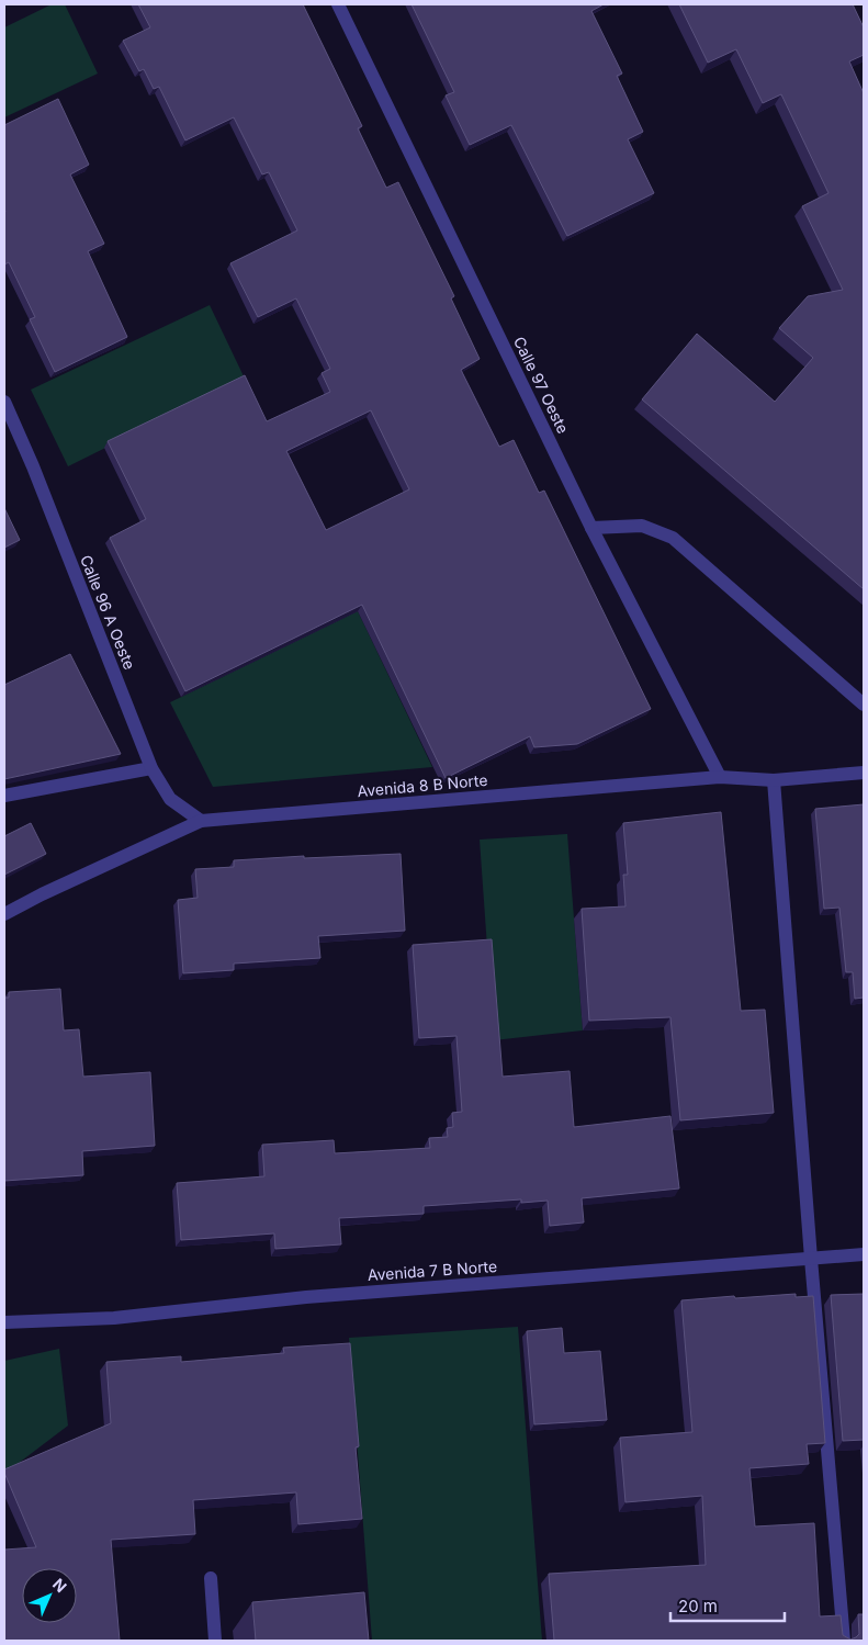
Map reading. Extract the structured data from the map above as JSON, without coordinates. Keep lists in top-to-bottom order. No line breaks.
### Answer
{"streets":{"street":["Calle 97 Oeste","Calle 96 A Oeste","Avenida 8 B Norte","Avenida 7 B Norte"]},"crossings":[["Calle 97 Oeste","Avenida 8 B Norte"],["Calle 96 A Oeste","Avenida 8 B Norte"]],"scale_bar":"20 m","north":"top right"}
